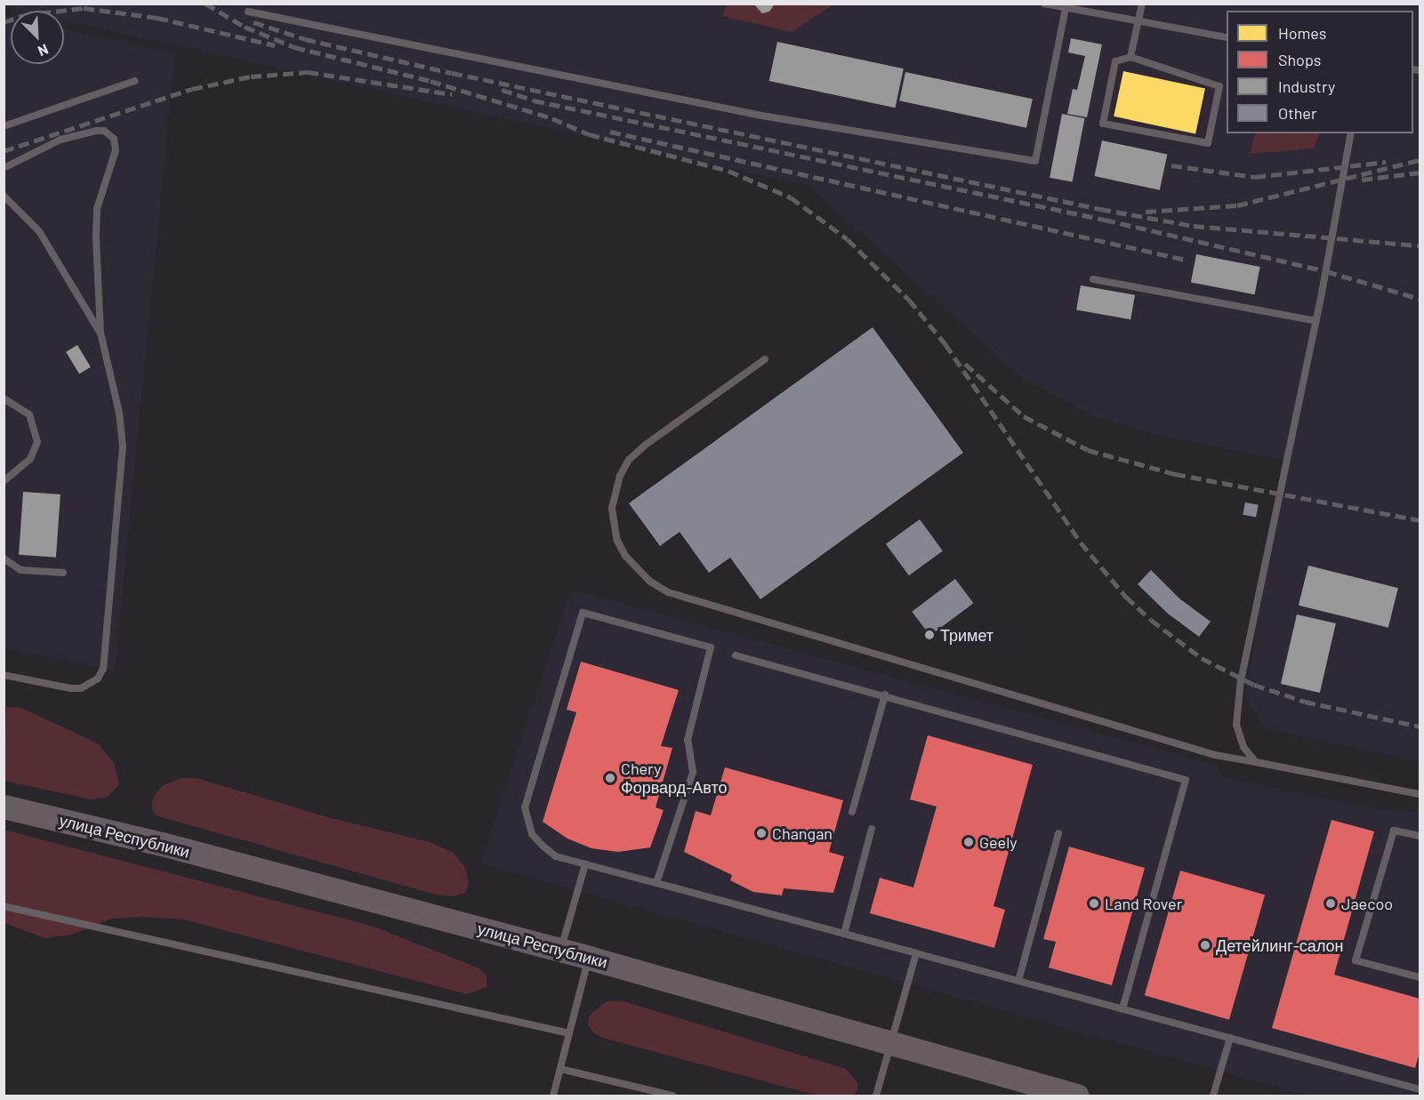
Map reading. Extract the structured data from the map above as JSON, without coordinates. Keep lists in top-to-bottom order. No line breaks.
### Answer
{"streets":{"main road":["улица Республики"]},"places":["Тримет","Chery Форвард-Авто","Changan","Geely","Land Rover","Jaecoo","Детейлинг-салон"],"legend":["Homes","Shops","Industry","Other"],"north":"bottom right"}
